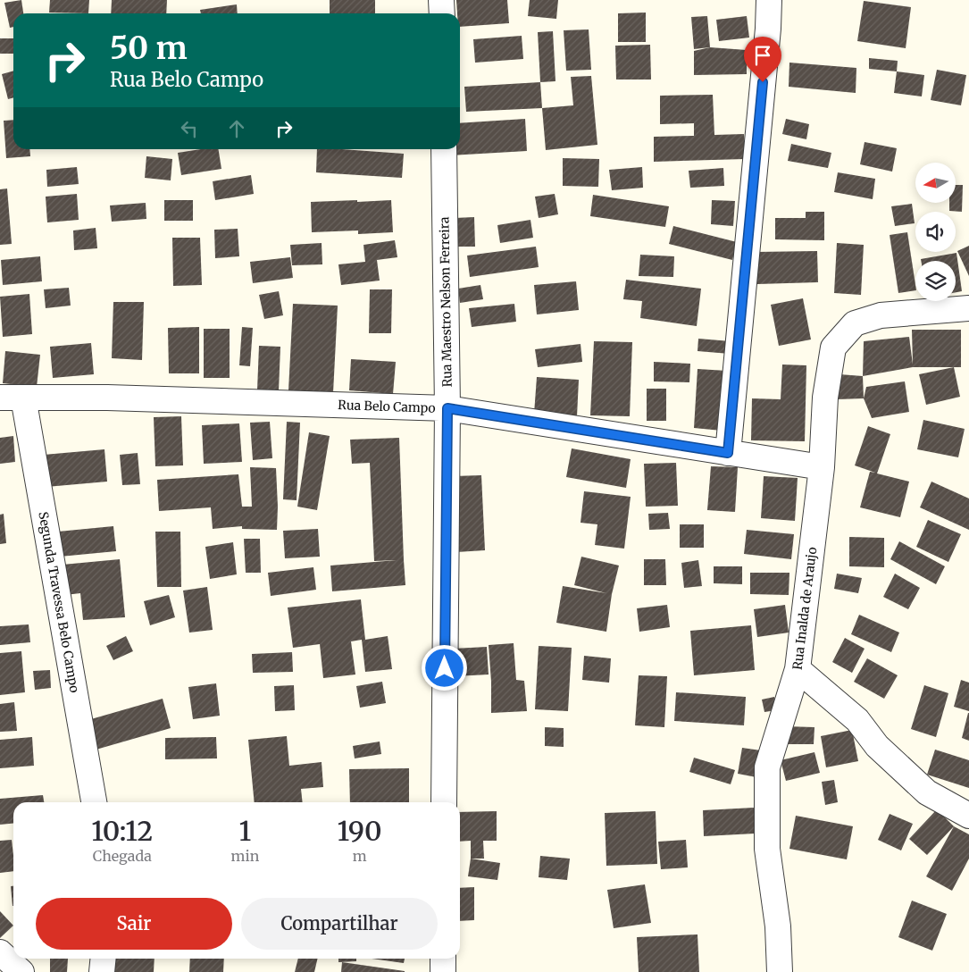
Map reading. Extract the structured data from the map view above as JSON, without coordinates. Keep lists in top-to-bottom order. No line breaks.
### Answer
{"streets":{"street":["Rua Maestro Nelson Ferreira","Rua Belo Campo","Segunda Travessa Belo Campo","Rua Inalda de Araujo"]},"crossings":[["Rua Maestro Nelson Ferreira","Rua Belo Campo"],["Rua Belo Campo","Segunda Travessa Belo Campo"],["Rua Belo Campo","Rua Inalda de Araujo"]],"north":"left","page":{"turn":["50 m","Rua Belo Campo"],"eta":["10:12","Chegada","1","min","190","m"],"buttons":["Sair","Compartilhar"]}}
